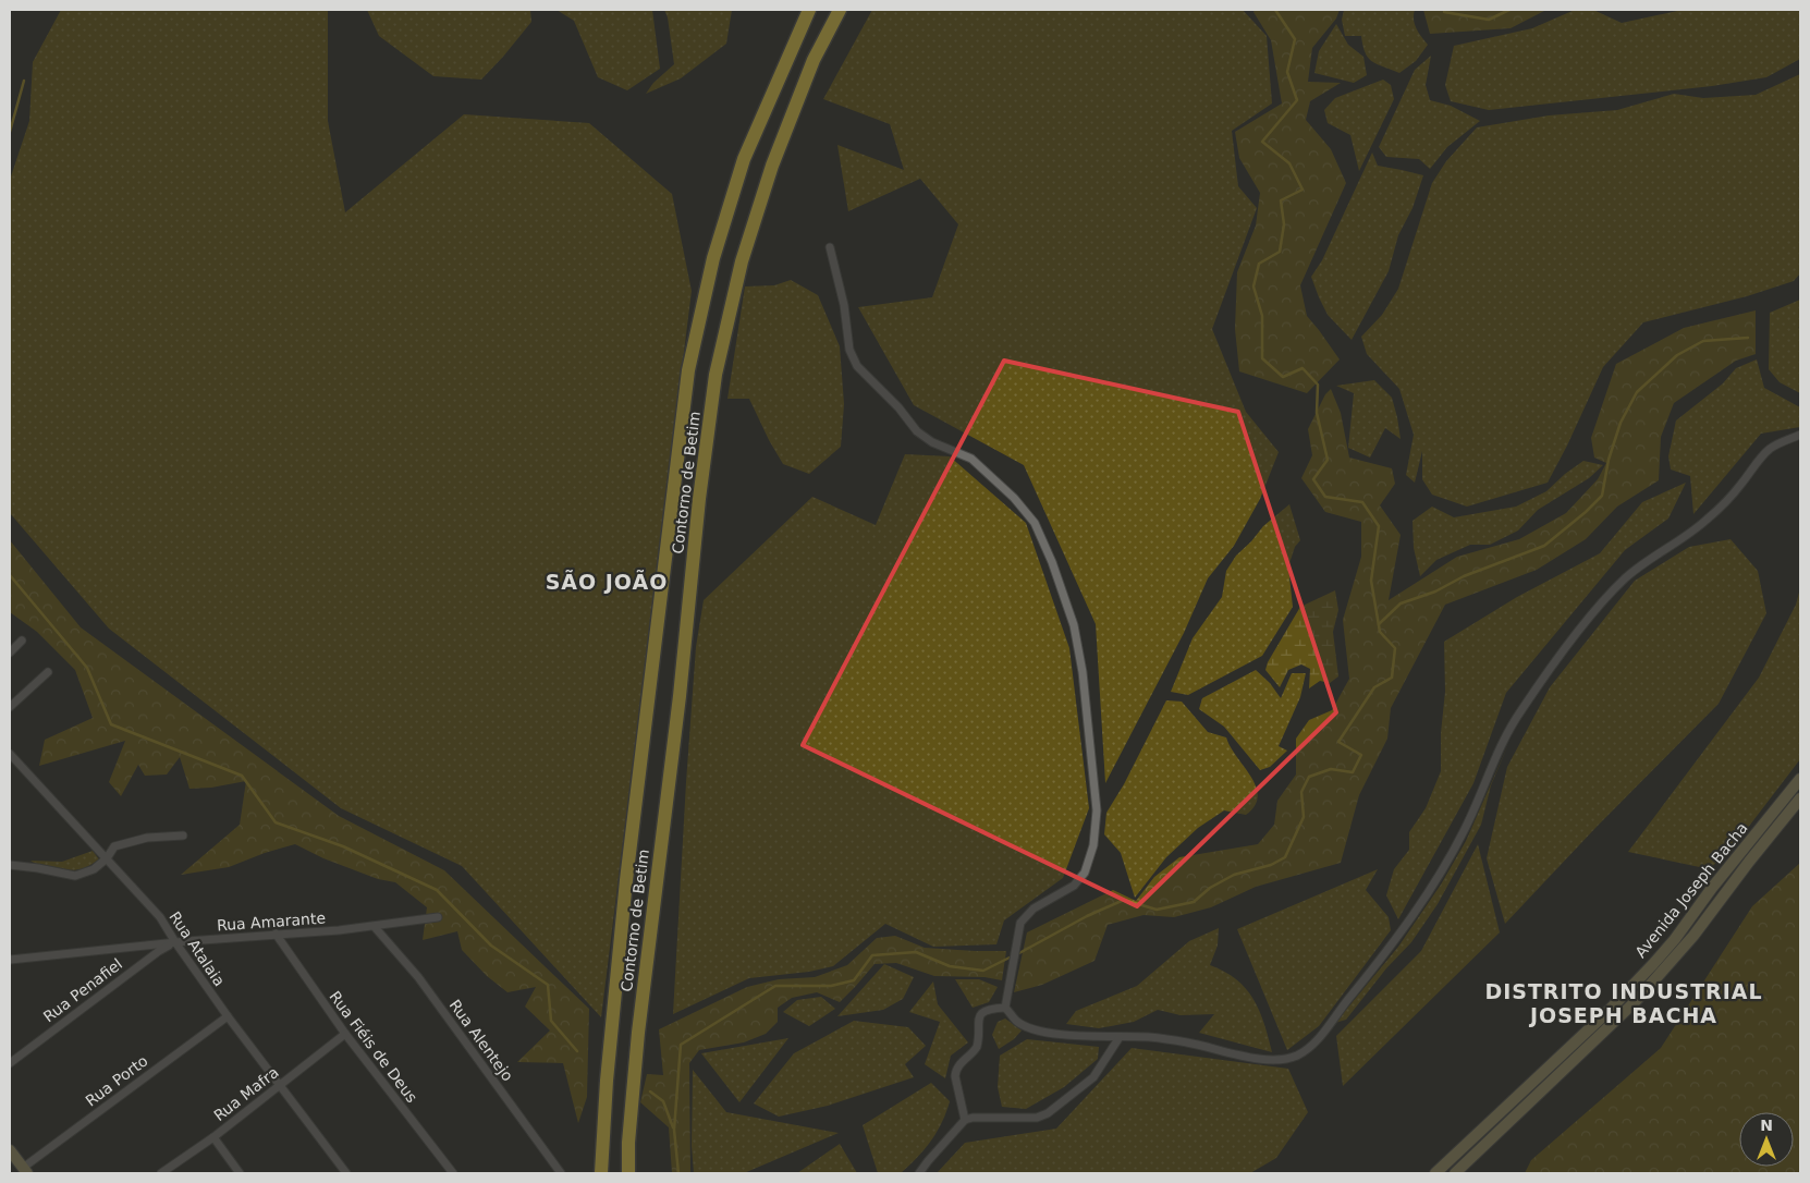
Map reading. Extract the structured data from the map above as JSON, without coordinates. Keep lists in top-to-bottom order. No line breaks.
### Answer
{"streets":{"highway":["Contorno de Betim"],"main road":["Avenida Joseph Bacha"],"street":["Rua Amarante","Rua Atalaia","Rua Penafiel","Rua Alentejo","Rua Fiéis de Deus","Rua Porto","Rua Mafra"]},"crossings":[["Rua Amarante","Rua Atalaia"],["Rua Amarante","Rua Penafiel"],["Rua Amarante","Rua Alentejo"],["Rua Amarante","Rua Fiéis de Deus"],["Rua Atalaia","Rua Penafiel"],["Rua Atalaia","Rua Porto"],["Rua Atalaia","Rua Mafra"],["Rua Fiéis de Deus","Rua Mafra"]],"districts":["SÃO JOÃO","DISTRITO INDUSTRIAL JOSEPH BACHA"],"north":"top"}
